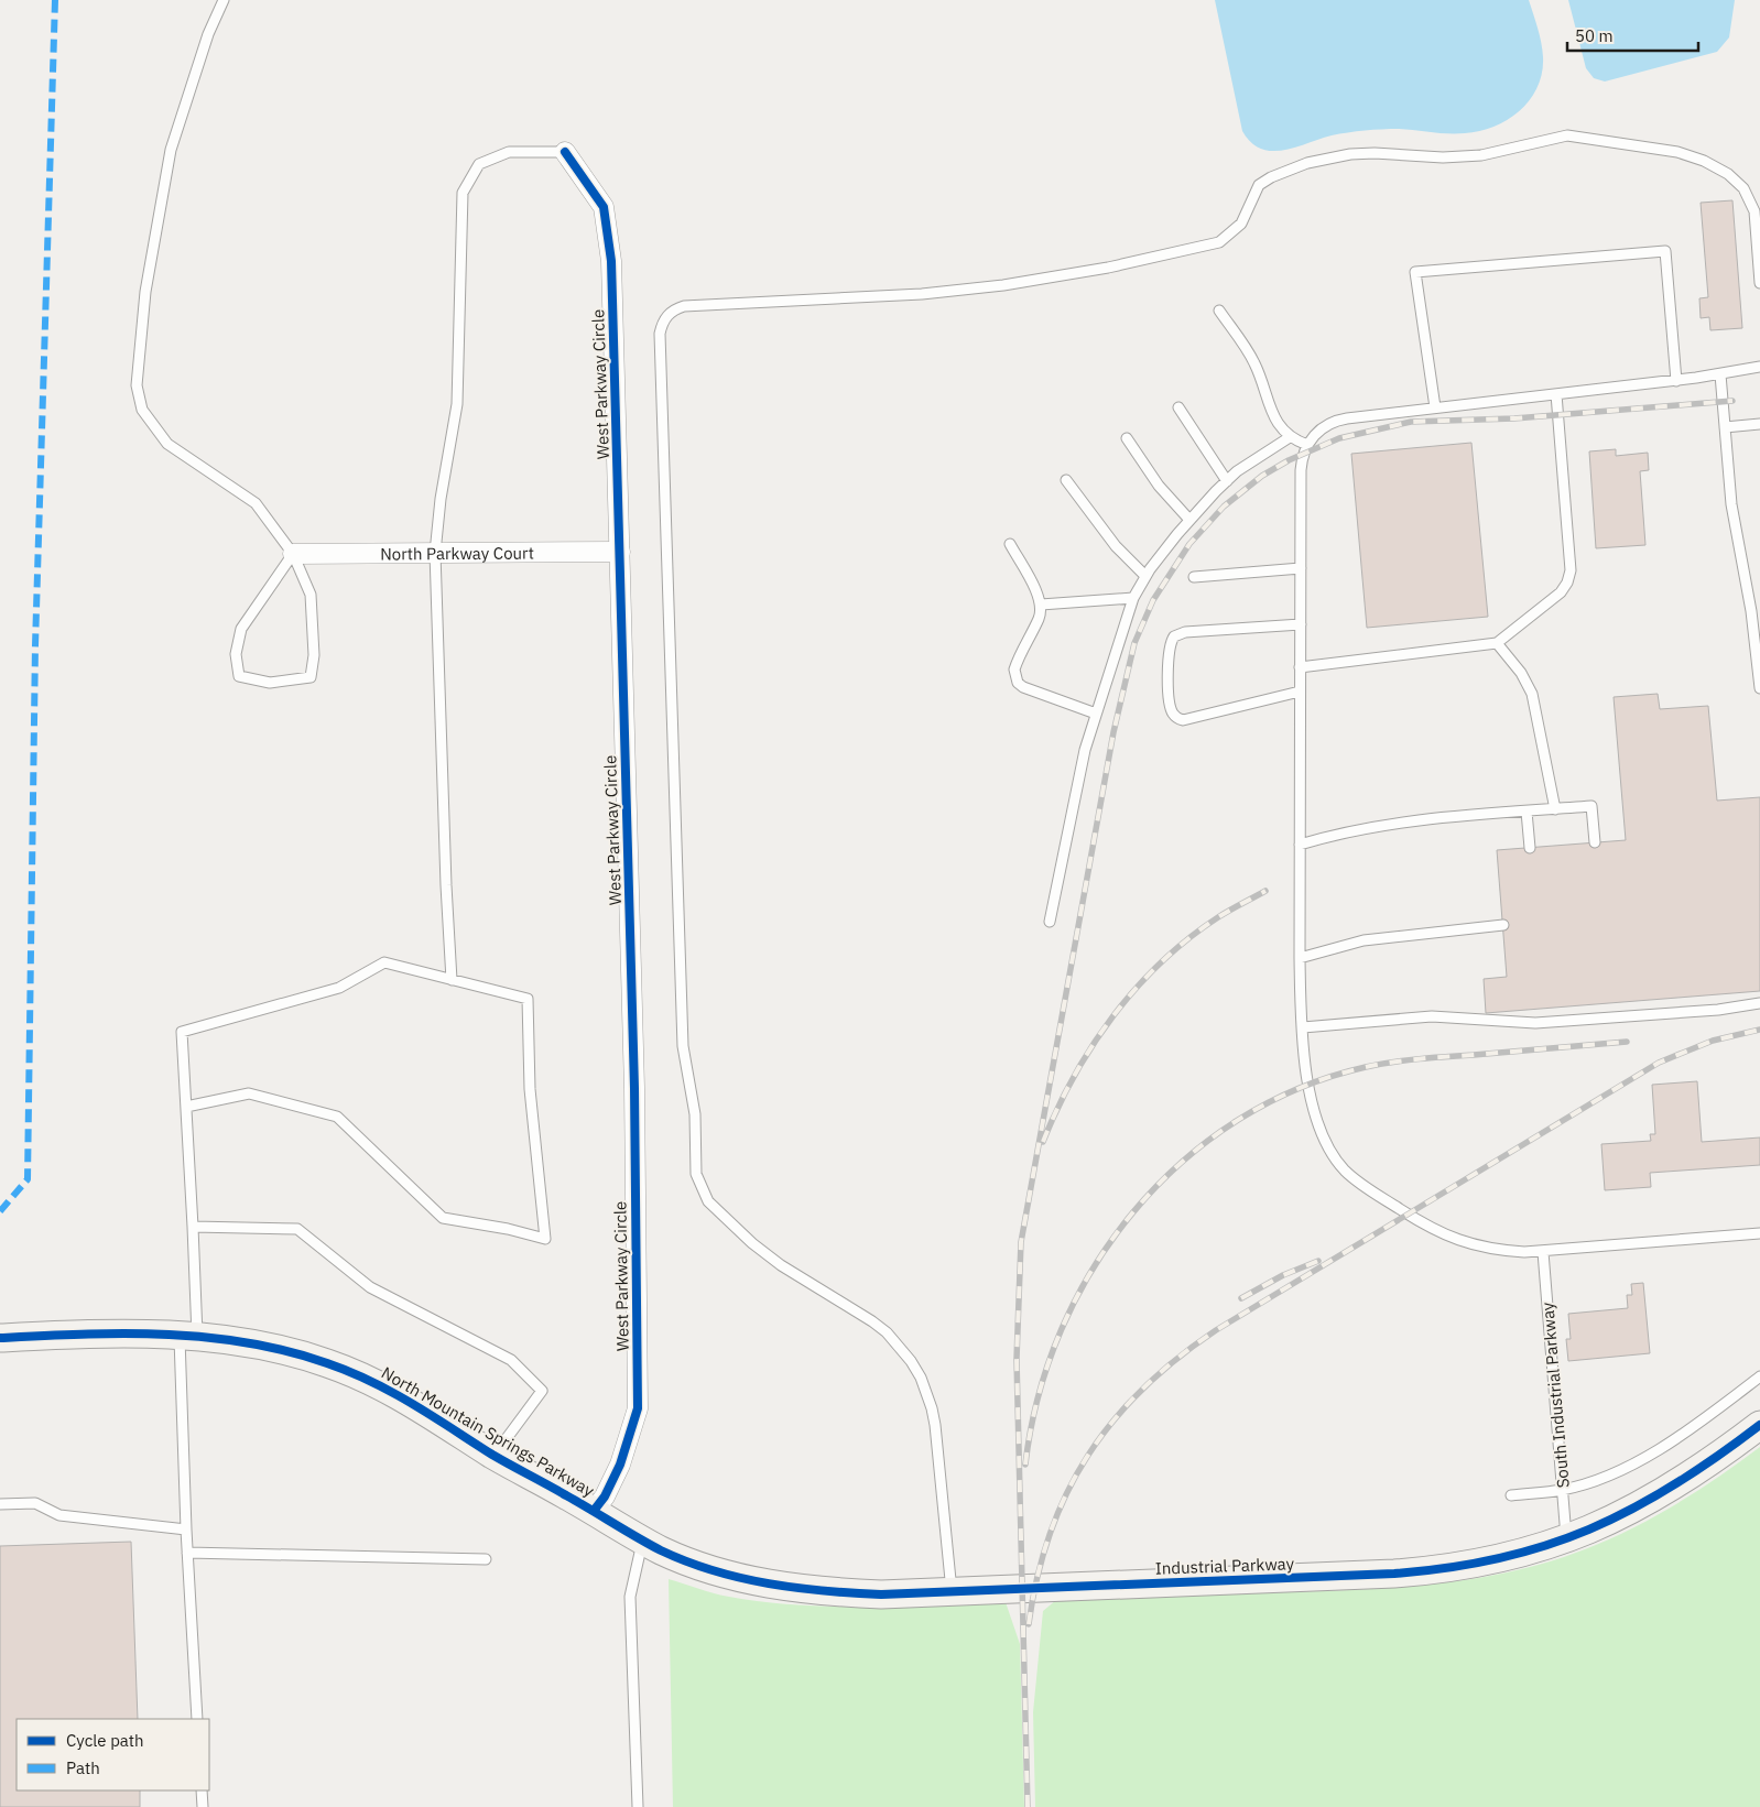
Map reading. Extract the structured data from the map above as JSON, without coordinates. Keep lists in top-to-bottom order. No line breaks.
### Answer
{"streets":{"street":["West Parkway Circle","North Parkway Court","North Mountain Springs Parkway","Industrial Parkway"],"lane":["South Industrial Parkway"]},"crossings":[["West Parkway Circle","North Parkway Court"],["West Parkway Circle","North Mountain Springs Parkway"],["South Industrial Parkway","Industrial Parkway"],["North Mountain Springs Parkway","Industrial Parkway"]],"legend":["Cycle path","Path"],"scale_bar":"50 m"}
